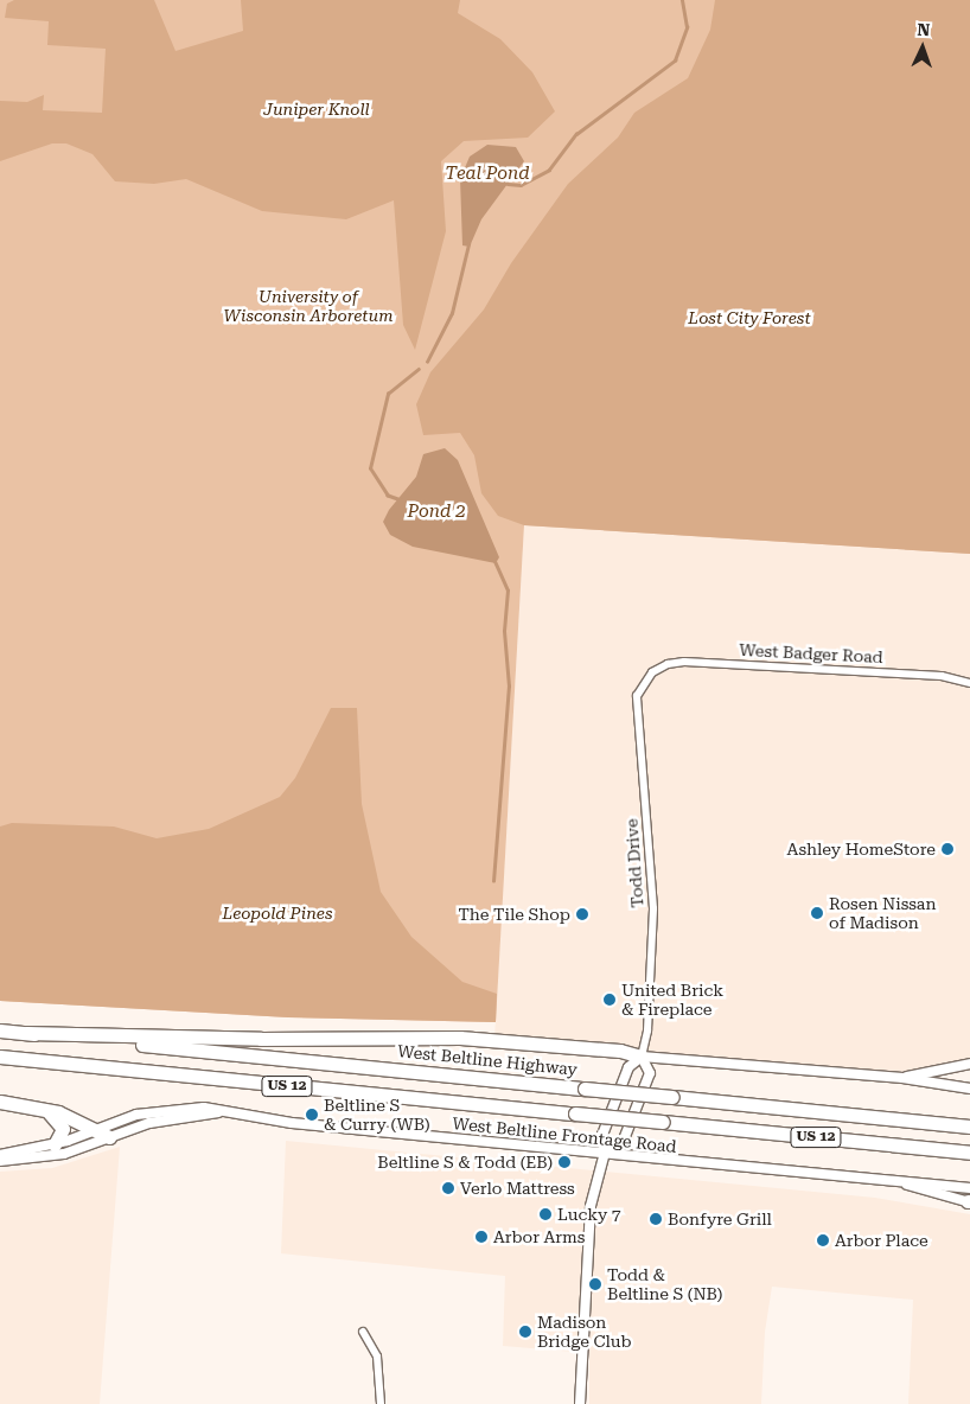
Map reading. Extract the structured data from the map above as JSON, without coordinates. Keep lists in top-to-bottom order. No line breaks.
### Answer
{"streets":{"highway":["West Beltline Highway","US 12"],"street":["West Badger Road","Todd Drive","West Beltline Frontage Road"]},"crossings":[["West Badger Road","Todd Drive"],["Todd Drive","West Beltline Frontage Road"]],"water":["Teal Pond","Pond 2"],"parks":["Juniper Knoll","University of Wisconsin Arboretum","Lost City Forest","Leopold Pines"],"places":["Ashley HomeStore","Rosen Nissan of Madison","The Tile Shop","United Brick & Fireplace","Beltline S & Curry (WB)","Beltline S & Todd (EB)","Verlo Mattress","Lucky 7","Bonfyre Grill","Arbor Arms","Arbor Place","Todd & Beltline S (NB)","Madison Bridge Club"],"north":"top"}
